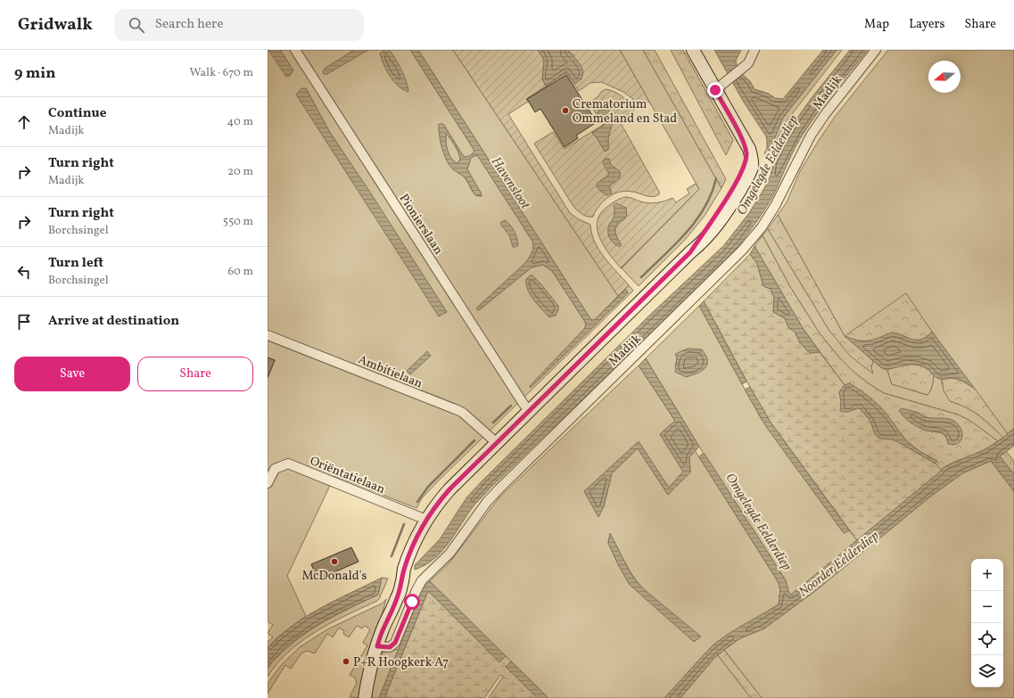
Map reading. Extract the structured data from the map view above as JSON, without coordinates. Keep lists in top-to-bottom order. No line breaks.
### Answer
{"streets":{"street":["Madijk","Pionierslaan","Ambitielaan","Oriëntatielaan"]},"water":["Omgelegde Eelderdiep","Havensloot","Noorder Eelderdiep"],"places":["Crematorium Ommeland en Stad","McDonald's","P+R Hoogkerk A7"],"north":"left","page":{"header":"Gridwalk","search":"Search here","nav":["Map","Layers","Share"],"heading":["9 min","Walk · 670 m"],"list":[["Continue","Madijk","40 m"],["Turn right","Madijk","20 m"],["Turn right","Borchsingel","550 m"],["Turn left","Borchsingel","60 m"],"Arrive at destination"],"buttons":["Save","Share"],"map_buttons":["+","−"]}}
